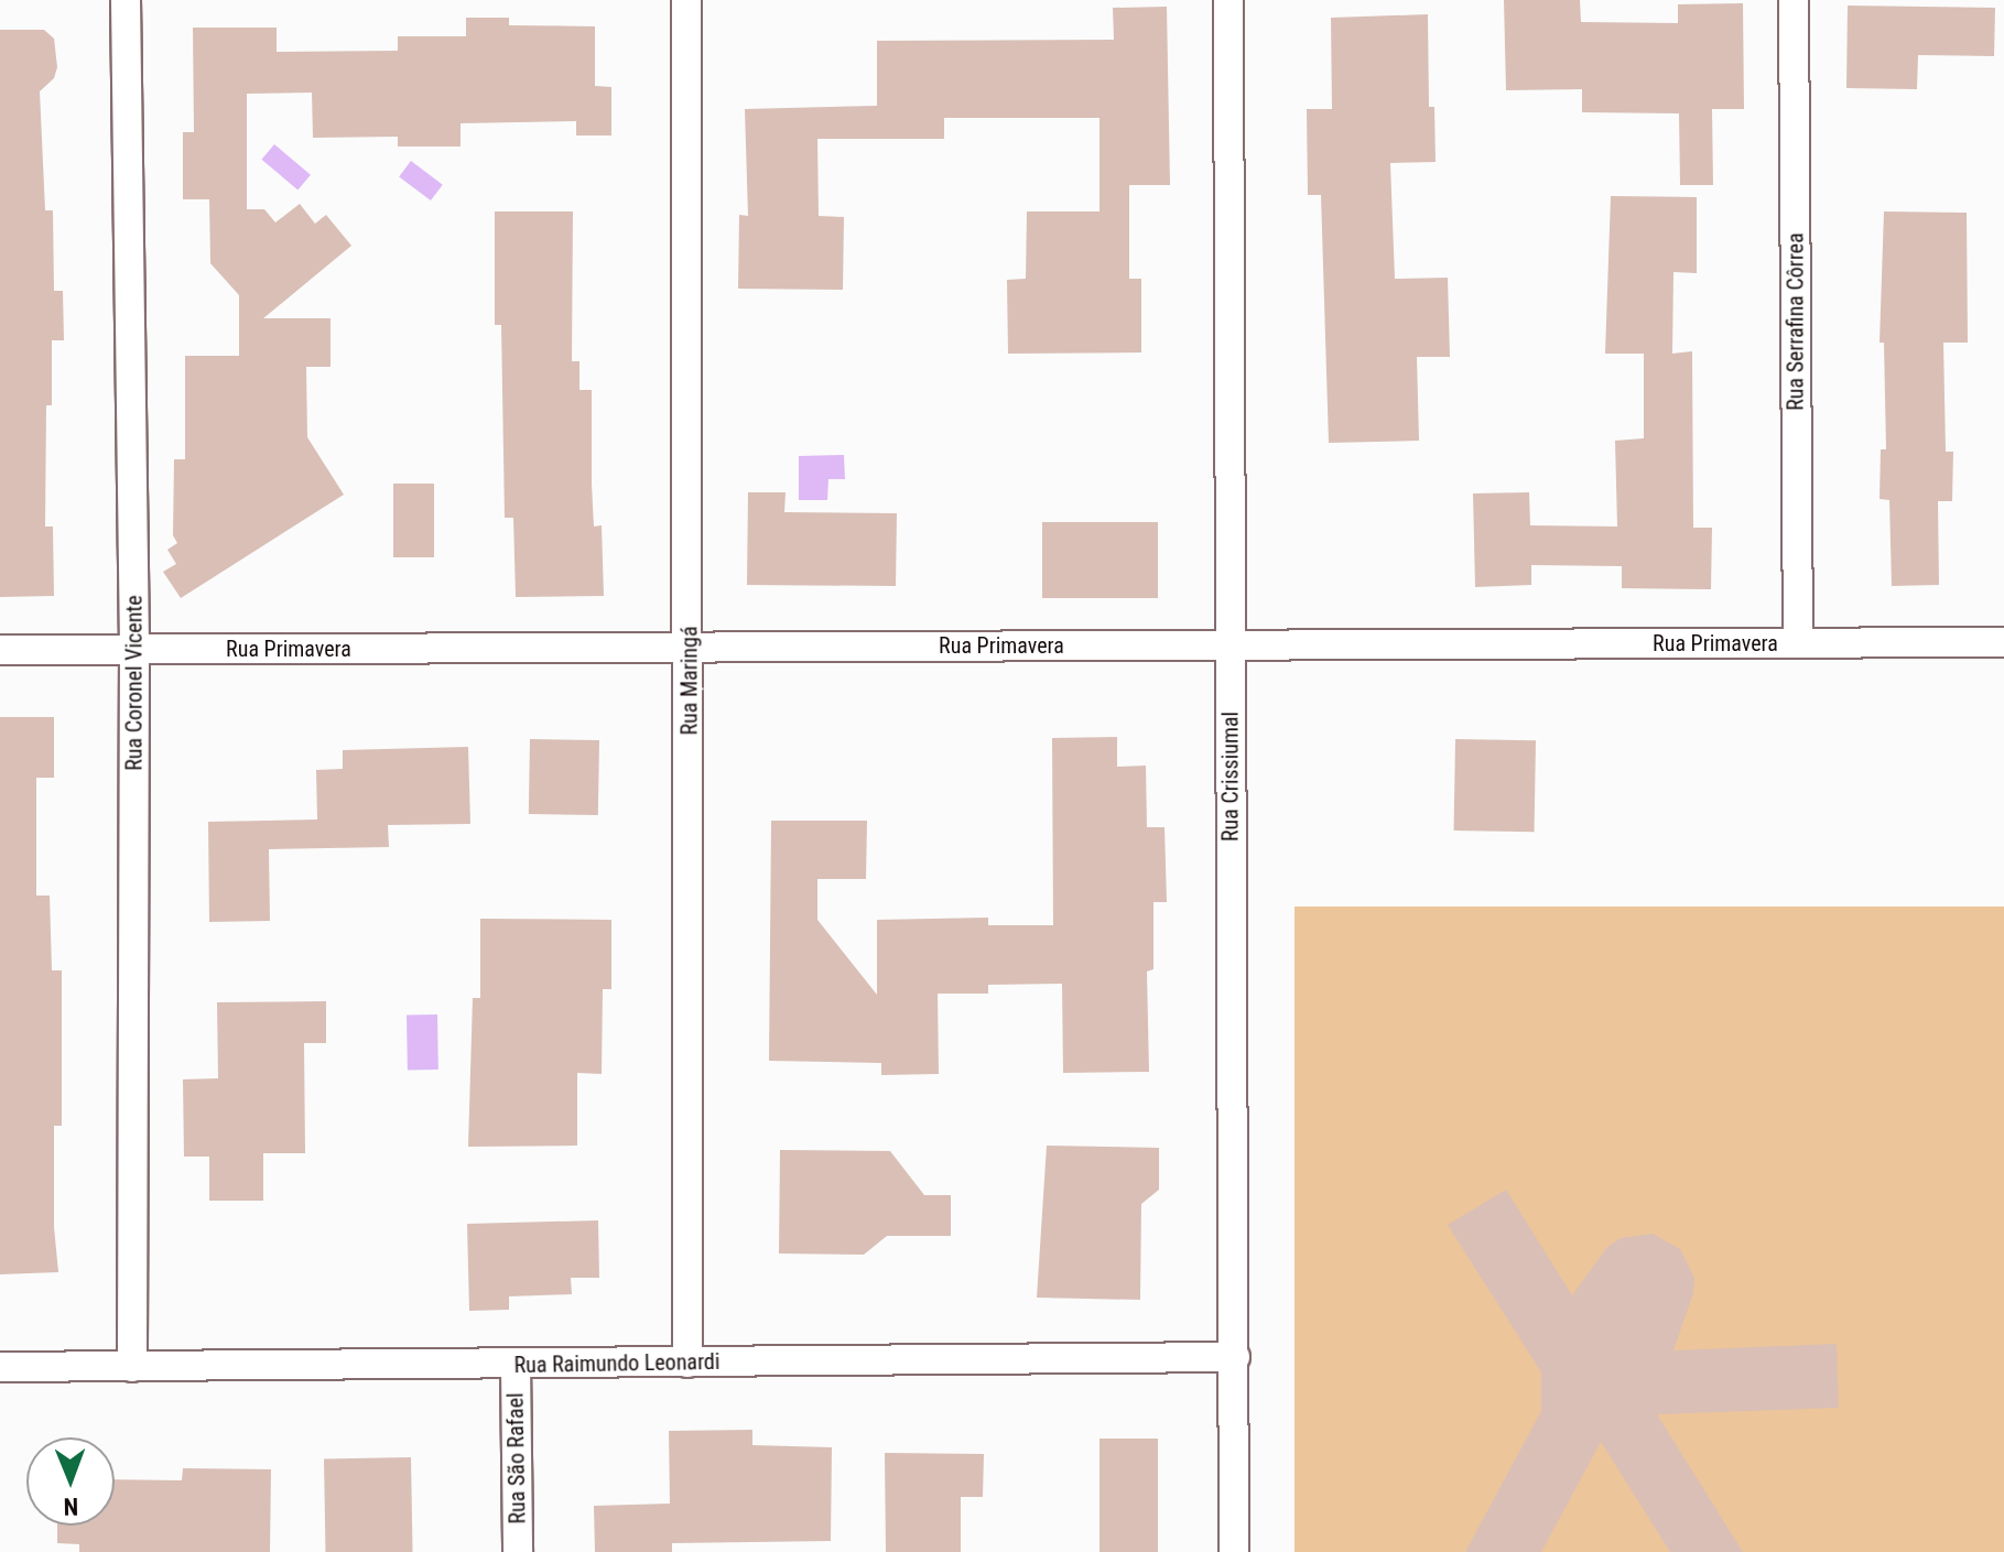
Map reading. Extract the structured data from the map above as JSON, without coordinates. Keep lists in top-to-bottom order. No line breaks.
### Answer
{"streets":{"street":["Rua Serrafina Côrrea","Rua Primavera","Rua Maringá","Rua Coronel Vicente","Rua Crissiumal","Rua Raimundo Leonardi","Rua São Rafael"]},"crossings":[["Rua Serrafina Côrrea","Rua Primavera"],["Rua Primavera","Rua Maringá"],["Rua Primavera","Rua Coronel Vicente"],["Rua Primavera","Rua Crissiumal"],["Rua Maringá","Rua Raimundo Leonardi"],["Rua Coronel Vicente","Rua Raimundo Leonardi"],["Rua Crissiumal","Rua Raimundo Leonardi"],["Rua Raimundo Leonardi","Rua São Rafael"]],"north":"bottom"}
